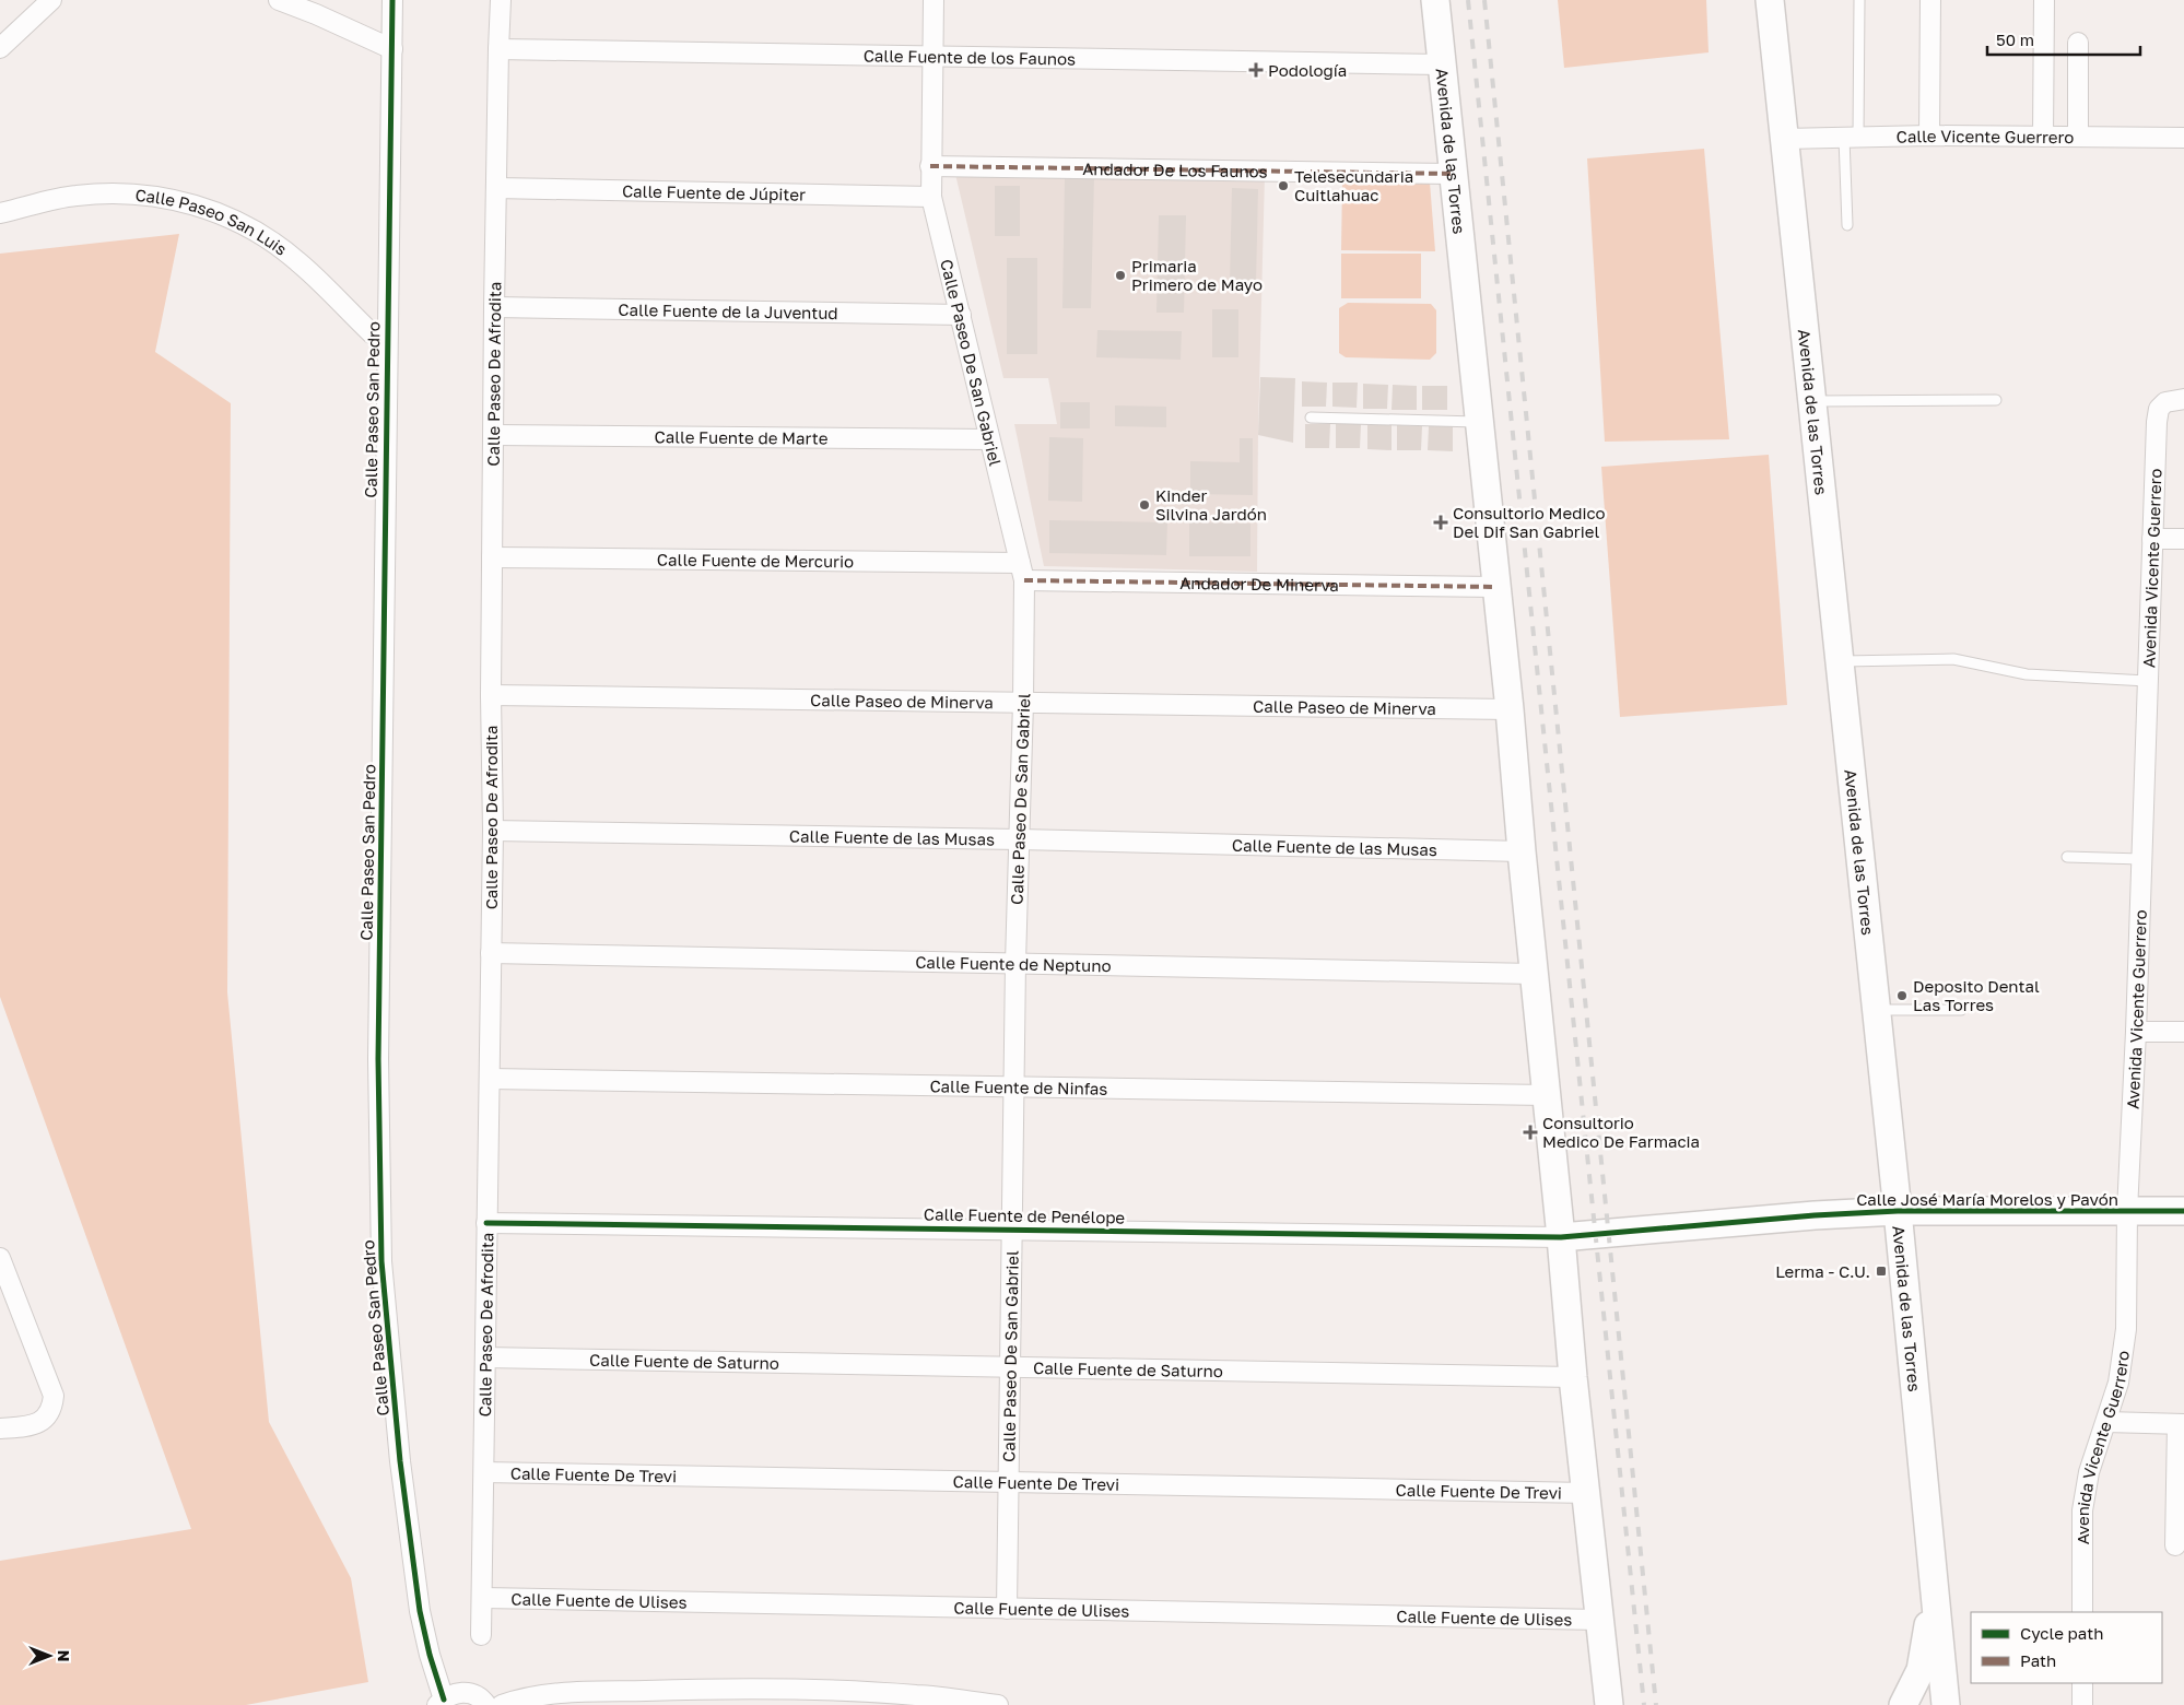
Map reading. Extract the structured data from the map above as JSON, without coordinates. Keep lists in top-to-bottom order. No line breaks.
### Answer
{"streets":{"main road":["Avenida de las Torres","Calle José María Morelos y Pavón"],"street":["Calle Fuente de los Faunos","Calle Vicente Guerrero","Andador De Los Faunos","Calle Fuente de Júpiter","Calle Paseo San Luis","Calle Fuente de la Juventud","Calle Paseo De San Gabriel","Calle Paseo De Afrodita","Calle Paseo San Pedro","Calle Fuente de Marte","Calle Fuente de Mercurio","Avenida Vicente Guerrero","Andador De Minerva","Calle Paseo de Minerva","Calle Fuente de las Musas","Calle Fuente de Neptuno","Calle Fuente de Ninfas","Calle Fuente de Penélope","Calle Fuente de Saturno","Calle Fuente De Trevi","Calle Fuente de Ulises"]},"crossings":[["Calle Fuente de los Faunos","Avenida de las Torres"],["Calle Fuente de los Faunos","Calle Paseo De San Gabriel"],["Calle Fuente de los Faunos","Calle Paseo De Afrodita"],["Calle Vicente Guerrero","Avenida de las Torres"],["Avenida de las Torres","Andador De Los Faunos"],["Avenida de las Torres","Andador De Minerva"],["Avenida de las Torres","Calle Paseo de Minerva"],["Avenida de las Torres","Calle Fuente de las Musas"],["Avenida de las Torres","Calle Fuente de Neptuno"],["Avenida de las Torres","Calle Fuente de Ninfas"],["Avenida de las Torres","Calle José María Morelos y Pavón"],["Avenida de las Torres","Calle Fuente de Penélope"],["Avenida de las Torres","Calle Fuente de Saturno"],["Avenida de las Torres","Calle Fuente De Trevi"],["Avenida de las Torres","Calle Fuente de Ulises"],["Andador De Los Faunos","Calle Paseo De San Gabriel"],["Calle Fuente de Júpiter","Calle Paseo De San Gabriel"],["Calle Fuente de Júpiter","Calle Paseo De Afrodita"],["Calle Paseo San Luis","Calle Paseo San Pedro"],["Calle Fuente de la Juventud","Calle Paseo De San Gabriel"],["Calle Fuente de la Juventud","Calle Paseo De Afrodita"],["Calle Paseo De San Gabriel","Calle Fuente de Marte"],["Calle Paseo De San Gabriel","Calle Fuente de Mercurio"],["Calle Paseo De San Gabriel","Andador De Minerva"],["Calle Paseo De San Gabriel","Calle Paseo de Minerva"],["Calle Paseo De San Gabriel","Calle Fuente de las Musas"],["Calle Paseo De San Gabriel","Calle Fuente de Neptuno"],["Calle Paseo De San Gabriel","Calle Fuente de Ninfas"],["Calle Paseo De San Gabriel","Calle Fuente de Penélope"],["Calle Paseo De San Gabriel","Calle Fuente de Saturno"],["Calle Paseo De San Gabriel","Calle Fuente De Trevi"],["Calle Paseo De San Gabriel","Calle Fuente de Ulises"],["Calle Paseo De Afrodita","Calle Fuente de Marte"],["Calle Paseo De Afrodita","Calle Fuente de Mercurio"],["Calle Paseo De Afrodita","Calle Paseo de Minerva"],["Calle Paseo De Afrodita","Calle Fuente de las Musas"],["Calle Paseo De Afrodita","Calle Fuente de Neptuno"],["Calle Paseo De Afrodita","Calle Fuente de Ninfas"],["Calle Paseo De Afrodita","Calle Fuente de Penélope"],["Calle Paseo De Afrodita","Calle Fuente de Saturno"],["Calle Paseo De Afrodita","Calle Fuente De Trevi"],["Calle Paseo De Afrodita","Calle Fuente de Ulises"],["Calle Fuente de Mercurio","Andador De Minerva"],["Avenida Vicente Guerrero","Calle José María Morelos y Pavón"],["Calle José María Morelos y Pavón","Calle Fuente de Penélope"]],"places":{"health":["Podología","Consultorio Medico Del Dif San Gabriel","Consultorio Medico De Farmacia"],"other":["Telesecundaria Cuitlahuac","Primaria Primero de Mayo","Kinder Silvina Jardón","Deposito Dental Las Torres"],"transit":["Lerma - C.U."]},"legend":["Cycle path","Path"],"scale_bar":"50 m","north":"right"}
